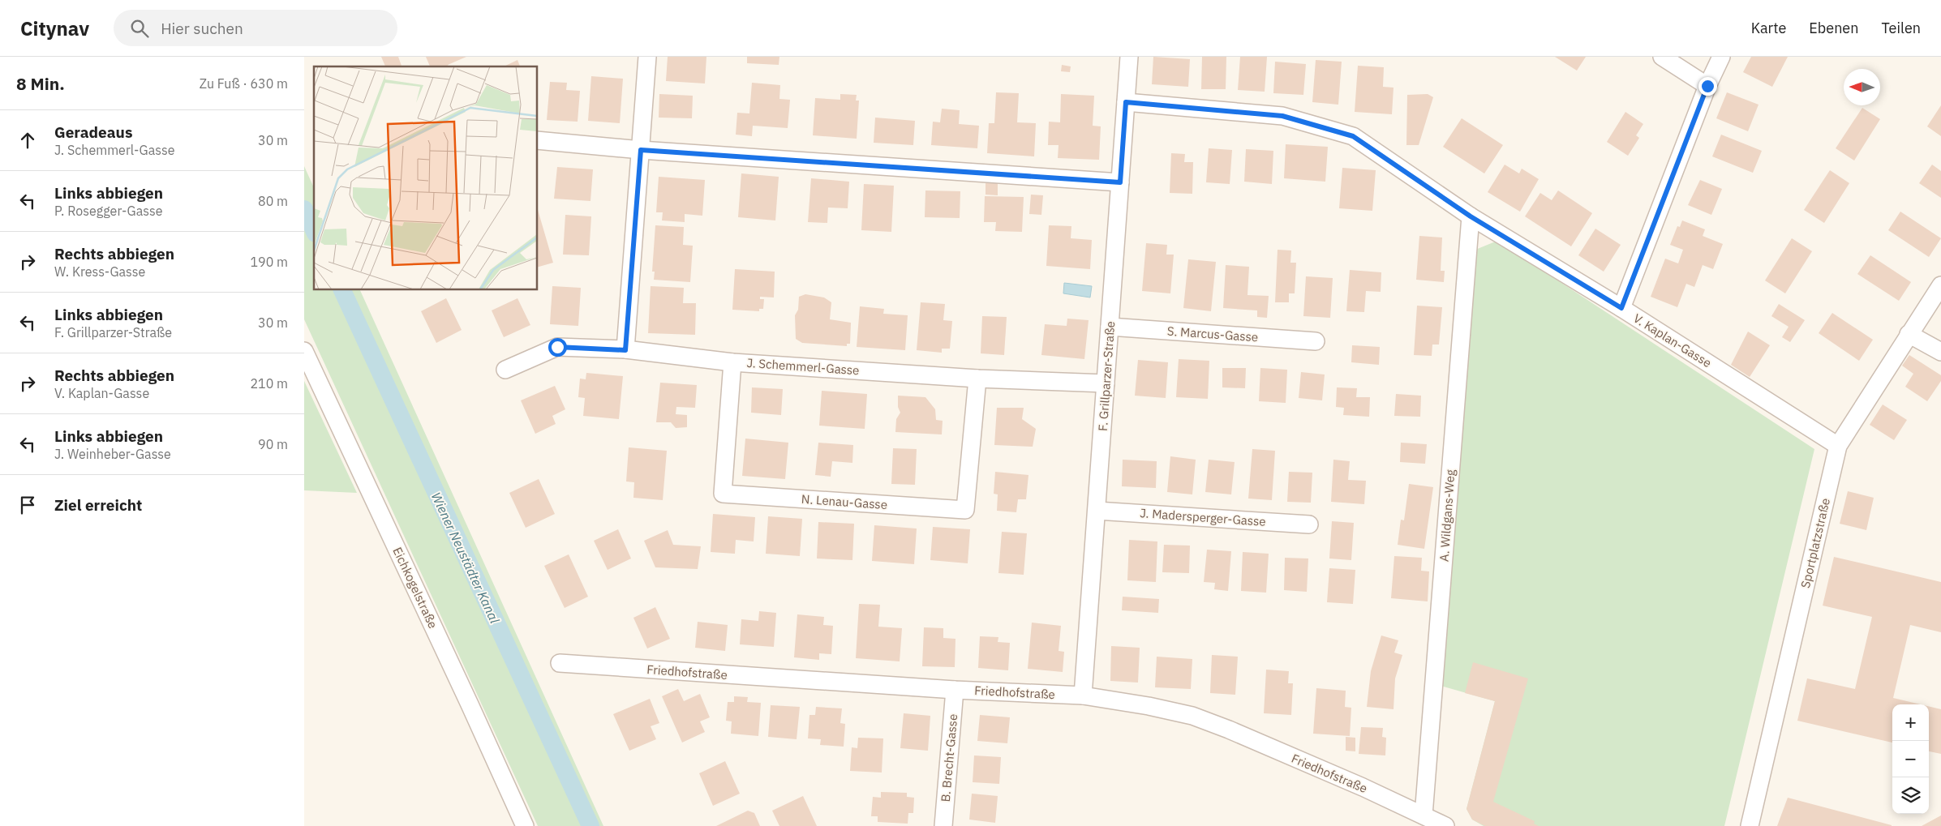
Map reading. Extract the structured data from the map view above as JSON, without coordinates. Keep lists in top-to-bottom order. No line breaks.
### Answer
{"streets":{"street":["S. Marcus-Gasse","V. Kaplan-Gasse","J. Schemmerl-Gasse","F. Grillparzer-Straße","N. Lenau-Gasse","A. Wildgans-Weg","J. Madersperger-Gasse","Sportplatzstraße","Eichkogelstraße","Friedhofstraße","B. Brecht-Gasse"]},"crossings":[["S. Marcus-Gasse","F. Grillparzer-Straße"],["V. Kaplan-Gasse","F. Grillparzer-Straße"],["V. Kaplan-Gasse","A. Wildgans-Weg"],["V. Kaplan-Gasse","Sportplatzstraße"],["J. Schemmerl-Gasse","F. Grillparzer-Straße"],["J. Schemmerl-Gasse","N. Lenau-Gasse"],["F. Grillparzer-Straße","J. Madersperger-Gasse"],["F. Grillparzer-Straße","Friedhofstraße"],["A. Wildgans-Weg","Friedhofstraße"],["Friedhofstraße","B. Brecht-Gasse"]],"water":["Wiener Neustädter Kanal"],"north":"left","page":{"header":"Citynav","search":"Hier suchen","nav":["Karte","Ebenen","Teilen"],"heading":["8 Min.","Zu Fuß · 630 m"],"list":[["Geradeaus","J. Schemmerl-Gasse","30 m"],["Links abbiegen","P. Rosegger-Gasse","80 m"],["Rechts abbiegen","W. Kress-Gasse","190 m"],["Links abbiegen","F. Grillparzer-Straße","30 m"],["Rechts abbiegen","V. Kaplan-Gasse","210 m"],["Links abbiegen","J. Weinheber-Gasse","90 m"],"Ziel erreicht"],"map_buttons":["+","−"]}}
